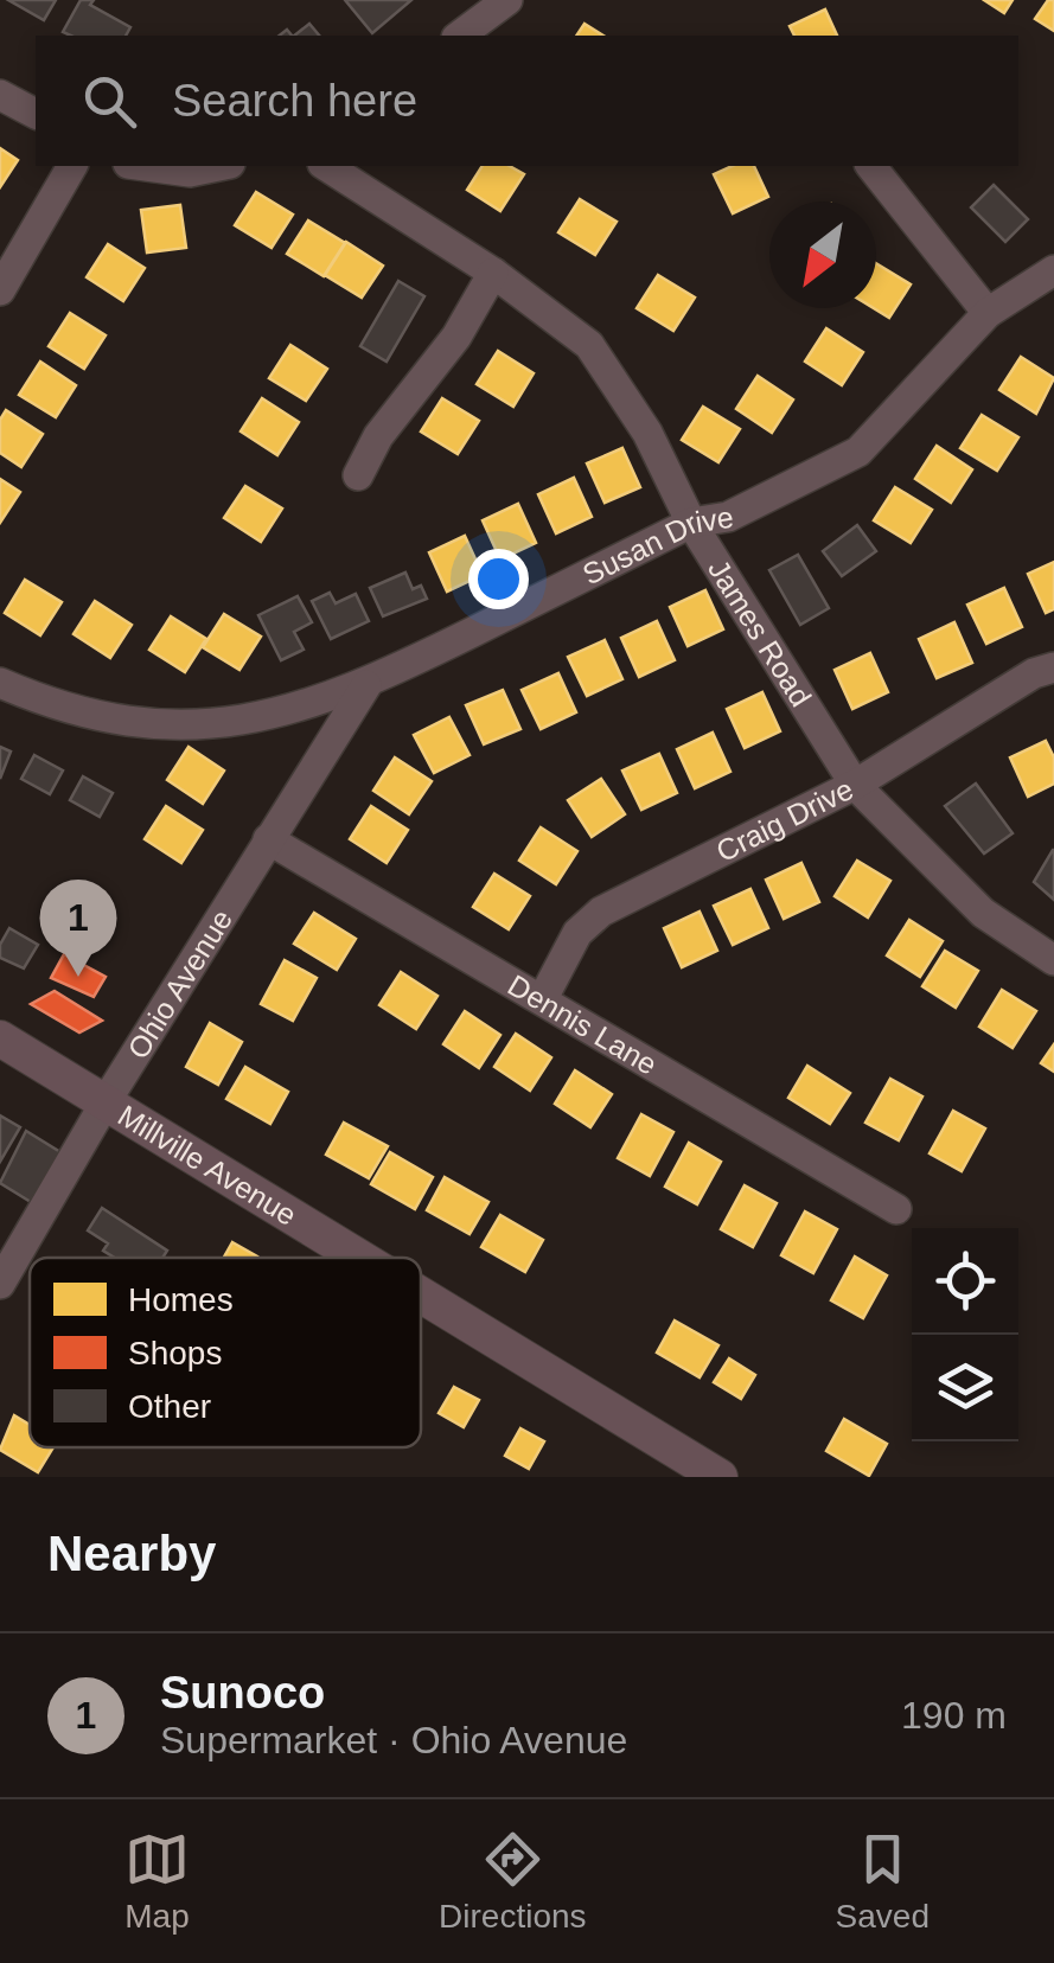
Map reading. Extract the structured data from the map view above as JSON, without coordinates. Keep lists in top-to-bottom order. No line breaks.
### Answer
{"streets":{"main road":["Millville Avenue"],"street":["Susan Drive","James Road","Craig Drive","Ohio Avenue","Dennis Lane"]},"crossings":[["Susan Drive","James Road"],["Susan Drive","Ohio Avenue"],["James Road","Craig Drive"],["Craig Drive","Dennis Lane"],["Ohio Avenue","Dennis Lane"],["Ohio Avenue","Millville Avenue"]],"legend":["Homes","Shops","Other"],"north":"bottom left","page":{"search":"Search here","pins":"1","heading":"Nearby","list":[{"mark":"1","name":"Sunoco","note":"Supermarket · Ohio Avenue","value":"190 m"}],"nav":["Map","Directions","Saved"]}}
